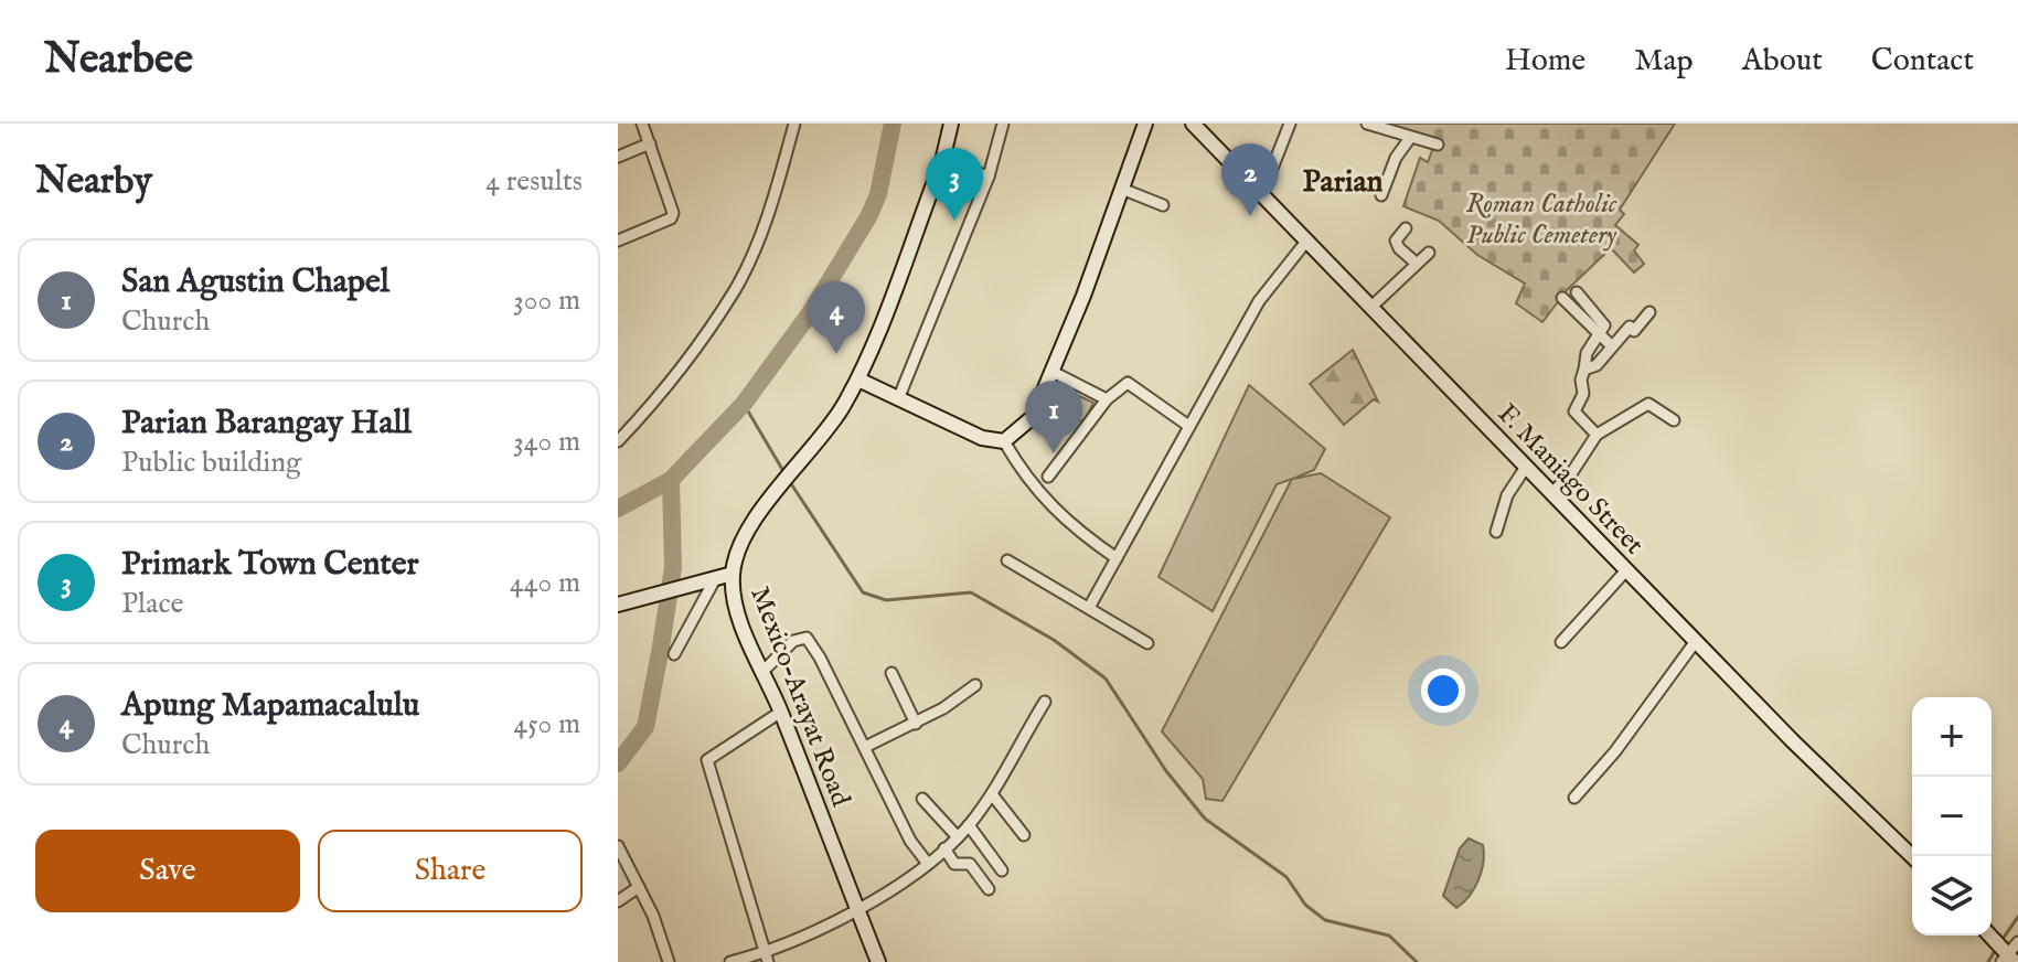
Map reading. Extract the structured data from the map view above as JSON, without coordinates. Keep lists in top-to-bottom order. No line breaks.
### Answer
{"streets":{"main road":["F. Maniago Street","Mexico-Arayat Road"]},"districts":["Parian"],"parks":["Roman Catholic Public Cemetery"],"page":{"header":"Nearbee","nav":["Home","Map","About","Contact"],"heading":["Nearby","4 results"],"pins":["2","3","4","1"],"list":[{"mark":"1","name":"San Agustin Chapel","note":"Church","value":"300 m"},{"mark":"2","name":"Parian Barangay Hall","note":"Public building","value":"340 m"},{"mark":"3","name":"Primark Town Center","note":"Place","value":"440 m"},{"mark":"4","name":"Apung Mapamacalulu","note":"Church","value":"450 m"}],"map_buttons":["+","−"],"buttons":["Save","Share"]}}
